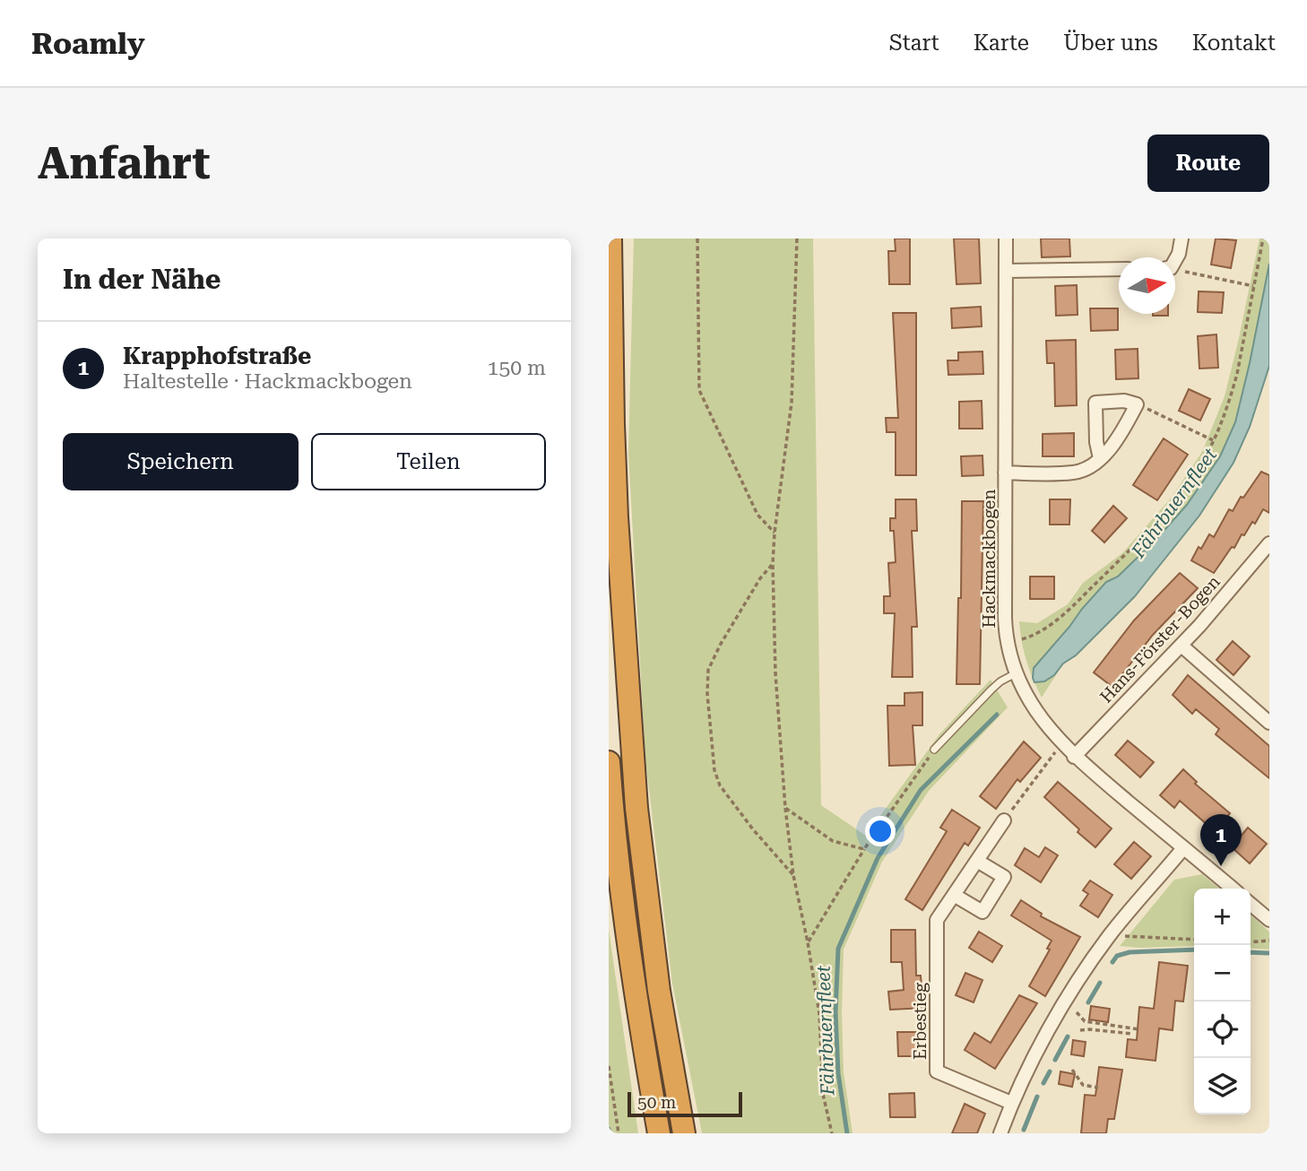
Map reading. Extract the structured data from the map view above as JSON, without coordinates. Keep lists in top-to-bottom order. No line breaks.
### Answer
{"streets":{"street":["Hackmackbogen","Hans-Förster-Bogen","Erbestieg"]},"crossings":[["Hackmackbogen","Hans-Förster-Bogen"]],"water":["Fährbuernfleet"],"scale_bar":"50 m","north":"right","page":{"header":"Roamly","nav":["Start","Karte","Über uns","Kontakt"],"buttons":["Route",["Speichern","Teilen"]],"title":"Anfahrt","heading":"In der Nähe","list":[{"mark":"1","name":"Krapphofstraße","note":"Haltestelle · Hackmackbogen","value":"150 m"}],"pins":"1","map_buttons":["+","−"],"scale":"50 m"}}
